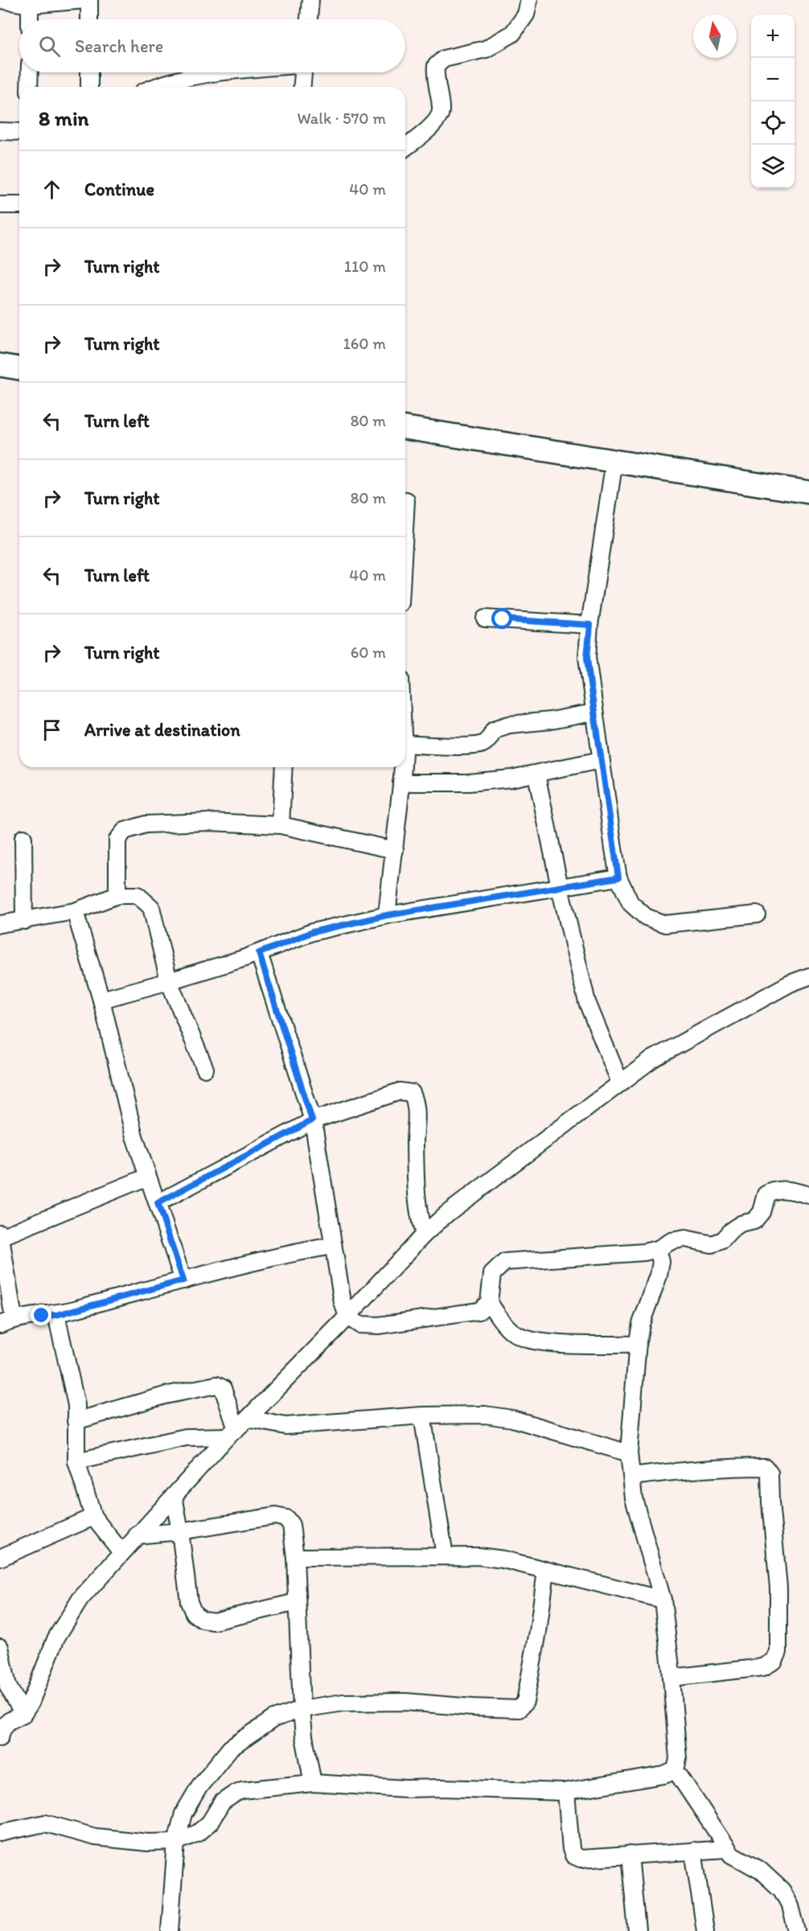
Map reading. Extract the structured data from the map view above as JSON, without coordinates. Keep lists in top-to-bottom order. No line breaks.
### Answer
{"north":"top","page":{"map_buttons":["+","−"],"search":"Search here","heading":["8 min","Walk · 570 m"],"list":[["Continue","40 m"],["Turn right","110 m"],["Turn right","160 m"],["Turn left","80 m"],["Turn right","80 m"],["Turn left","40 m"],["Turn right","60 m"],"Arrive at destination"]}}
